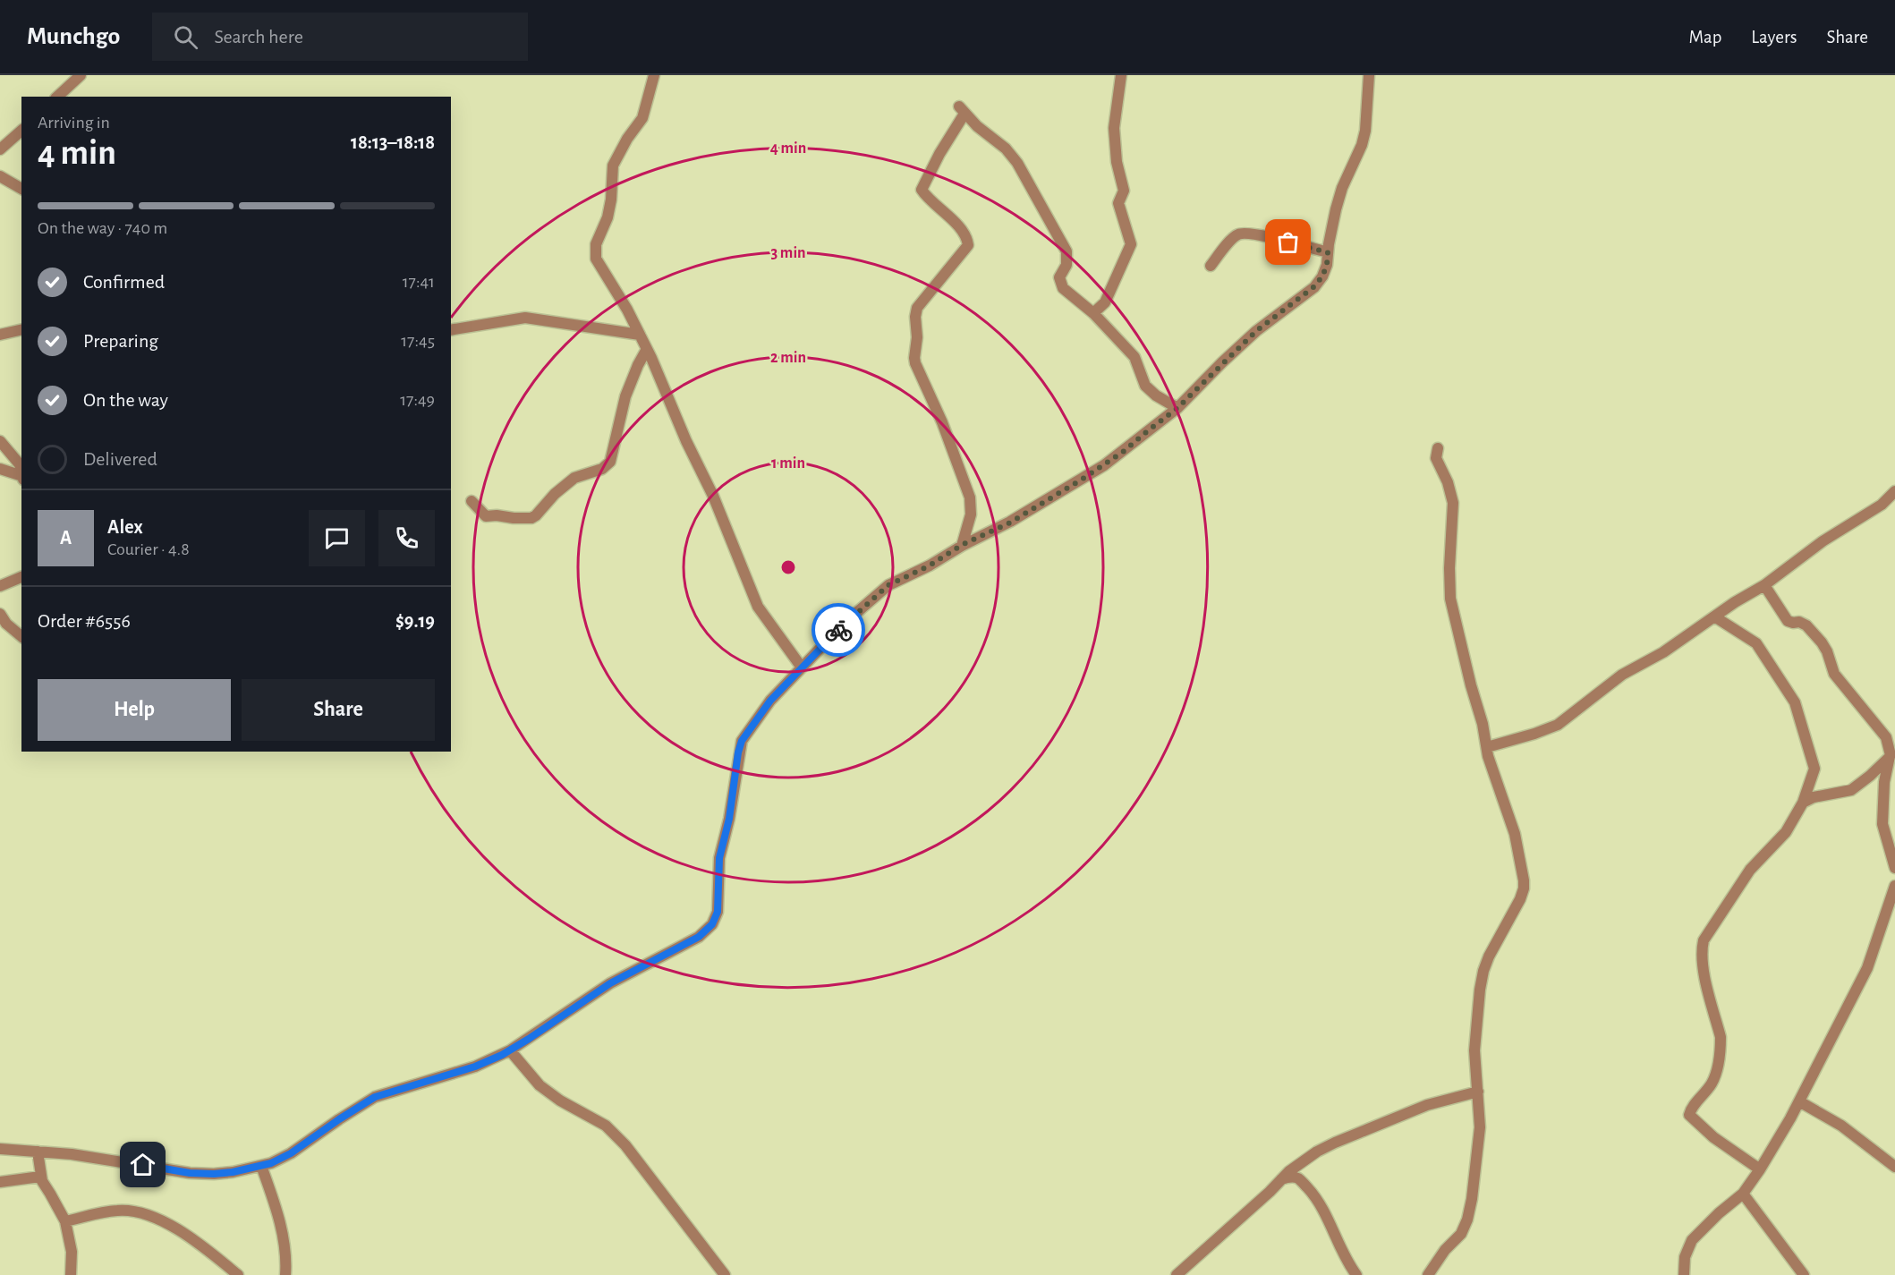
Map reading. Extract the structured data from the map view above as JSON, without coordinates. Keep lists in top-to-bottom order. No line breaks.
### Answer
{"page":{"header":"Munchgo","search":"Search here","nav":["Map","Layers","Share"],"heading":["4 min","Arriving in","18:13–18:18"],"panel":["Alex","Courier · 4.8","Order #6556","$9.19"],"bar":"On the way · 740 m","list":[["Confirmed","17:41"],["Preparing","17:45"],["On the way","17:49"],"Delivered"],"round":"A","buttons":["Help","Share"]},"rings":["4 min","3 min","2 min","1 min"]}
